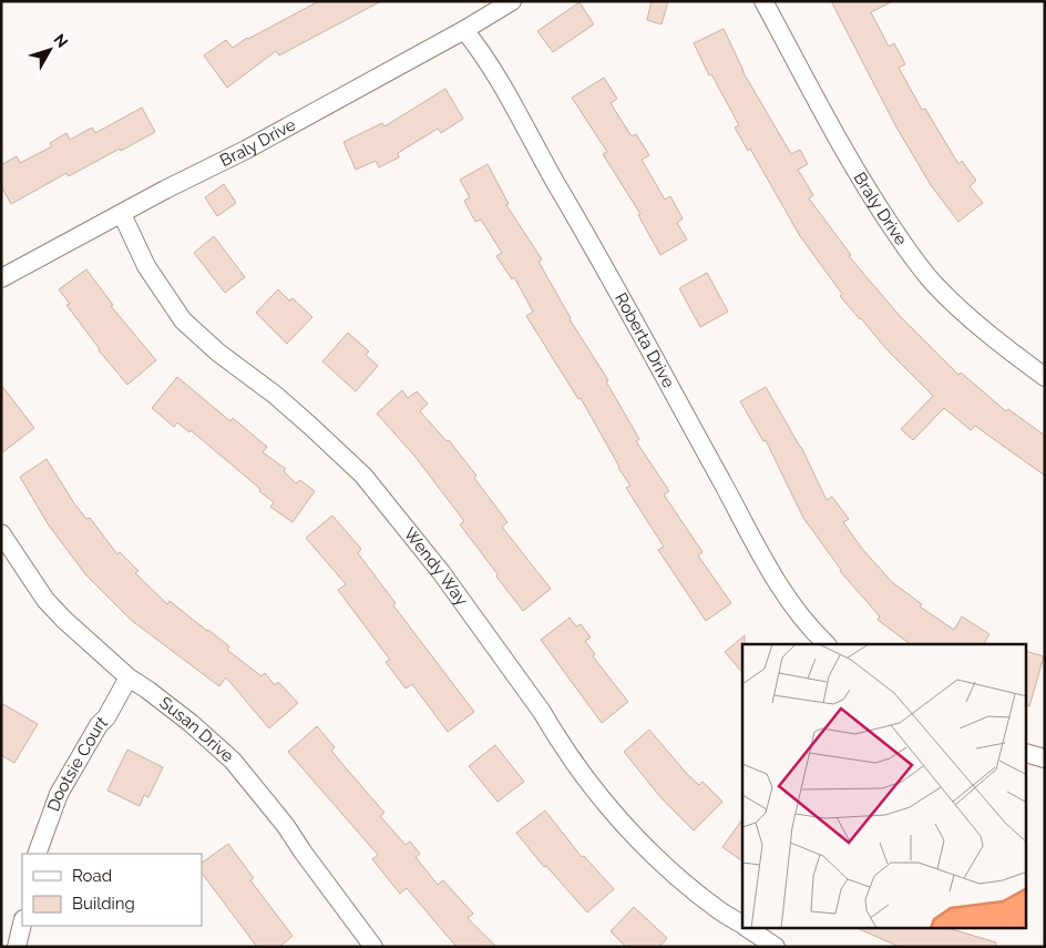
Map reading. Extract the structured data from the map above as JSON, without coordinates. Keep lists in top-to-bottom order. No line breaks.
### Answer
{"streets":{"street":["Braly Drive","Roberta Drive","Wendy Way","Susan Drive","Dootsie Court"]},"crossings":[["Braly Drive","Roberta Drive"],["Braly Drive","Wendy Way"],["Susan Drive","Dootsie Court"]],"legend":["Road","Building"],"north":"top right"}
